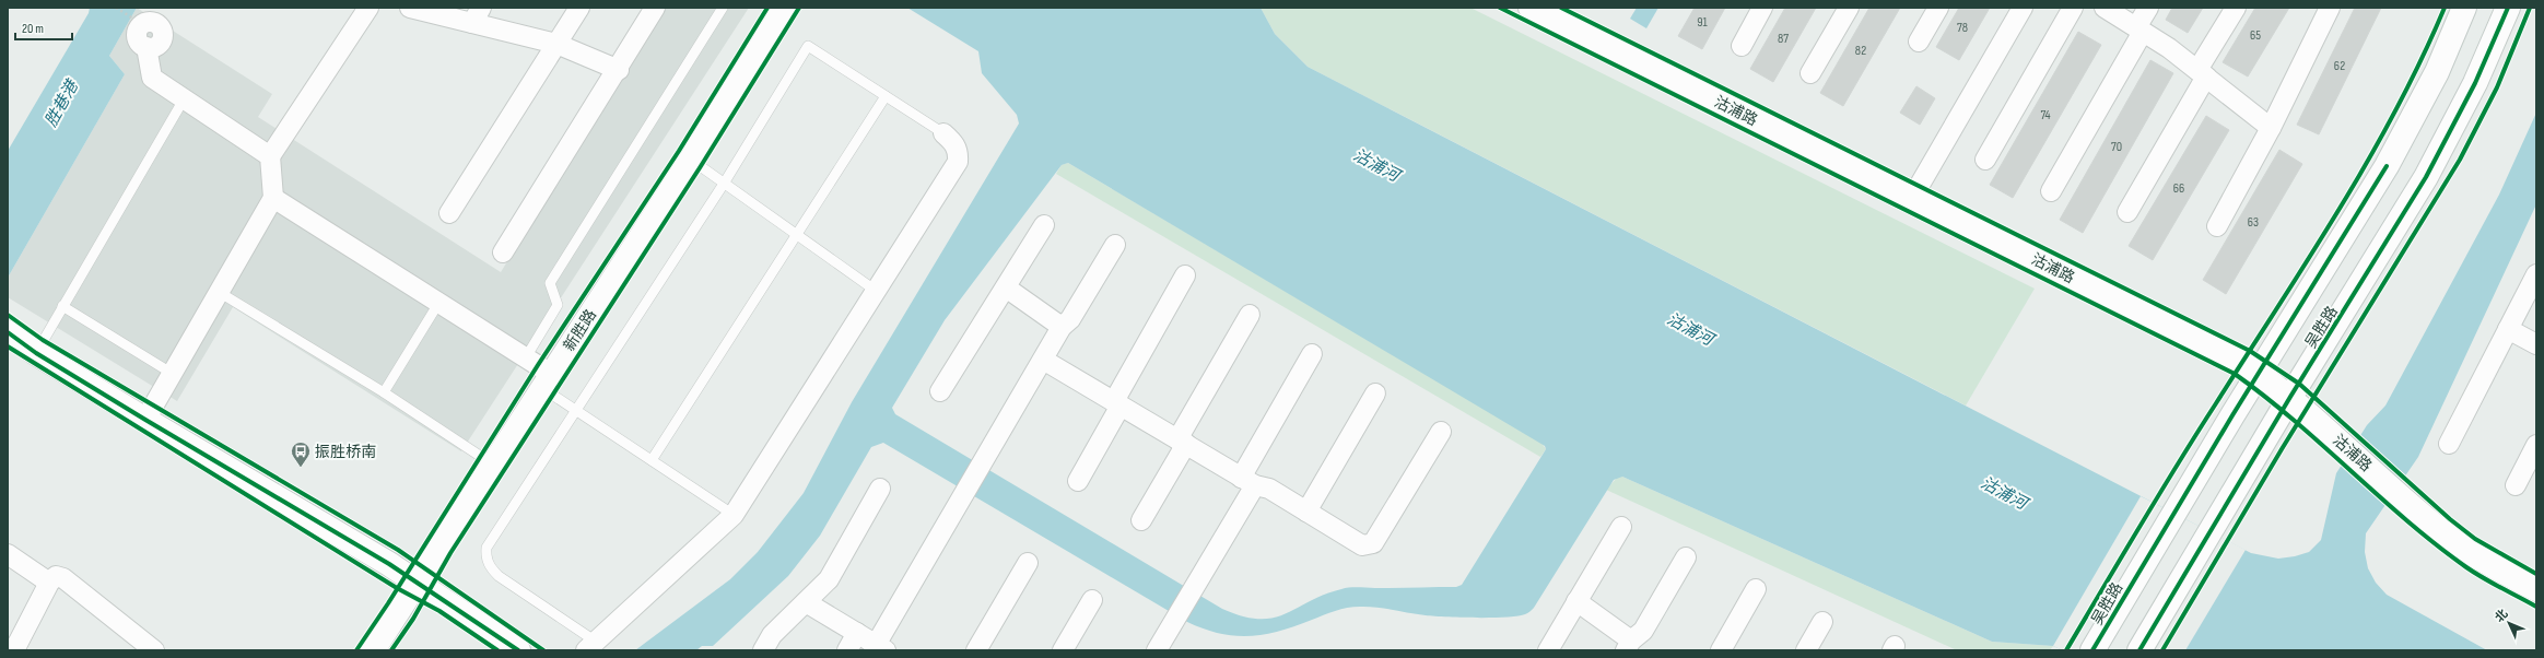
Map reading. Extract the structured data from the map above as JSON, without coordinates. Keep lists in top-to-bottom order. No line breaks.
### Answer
{"streets":{"street":["沽浦路","吴胜路","新胜路"]},"crossings":[["沽浦路","吴胜路"]],"water":["胜巷港","沽浦河"],"places":{"bus stop":["振胜桥南"]},"house_numbers":["91","78","65","87","82","62","74","70","66","63"],"scale_bar":"20 m","north":"top left"}
